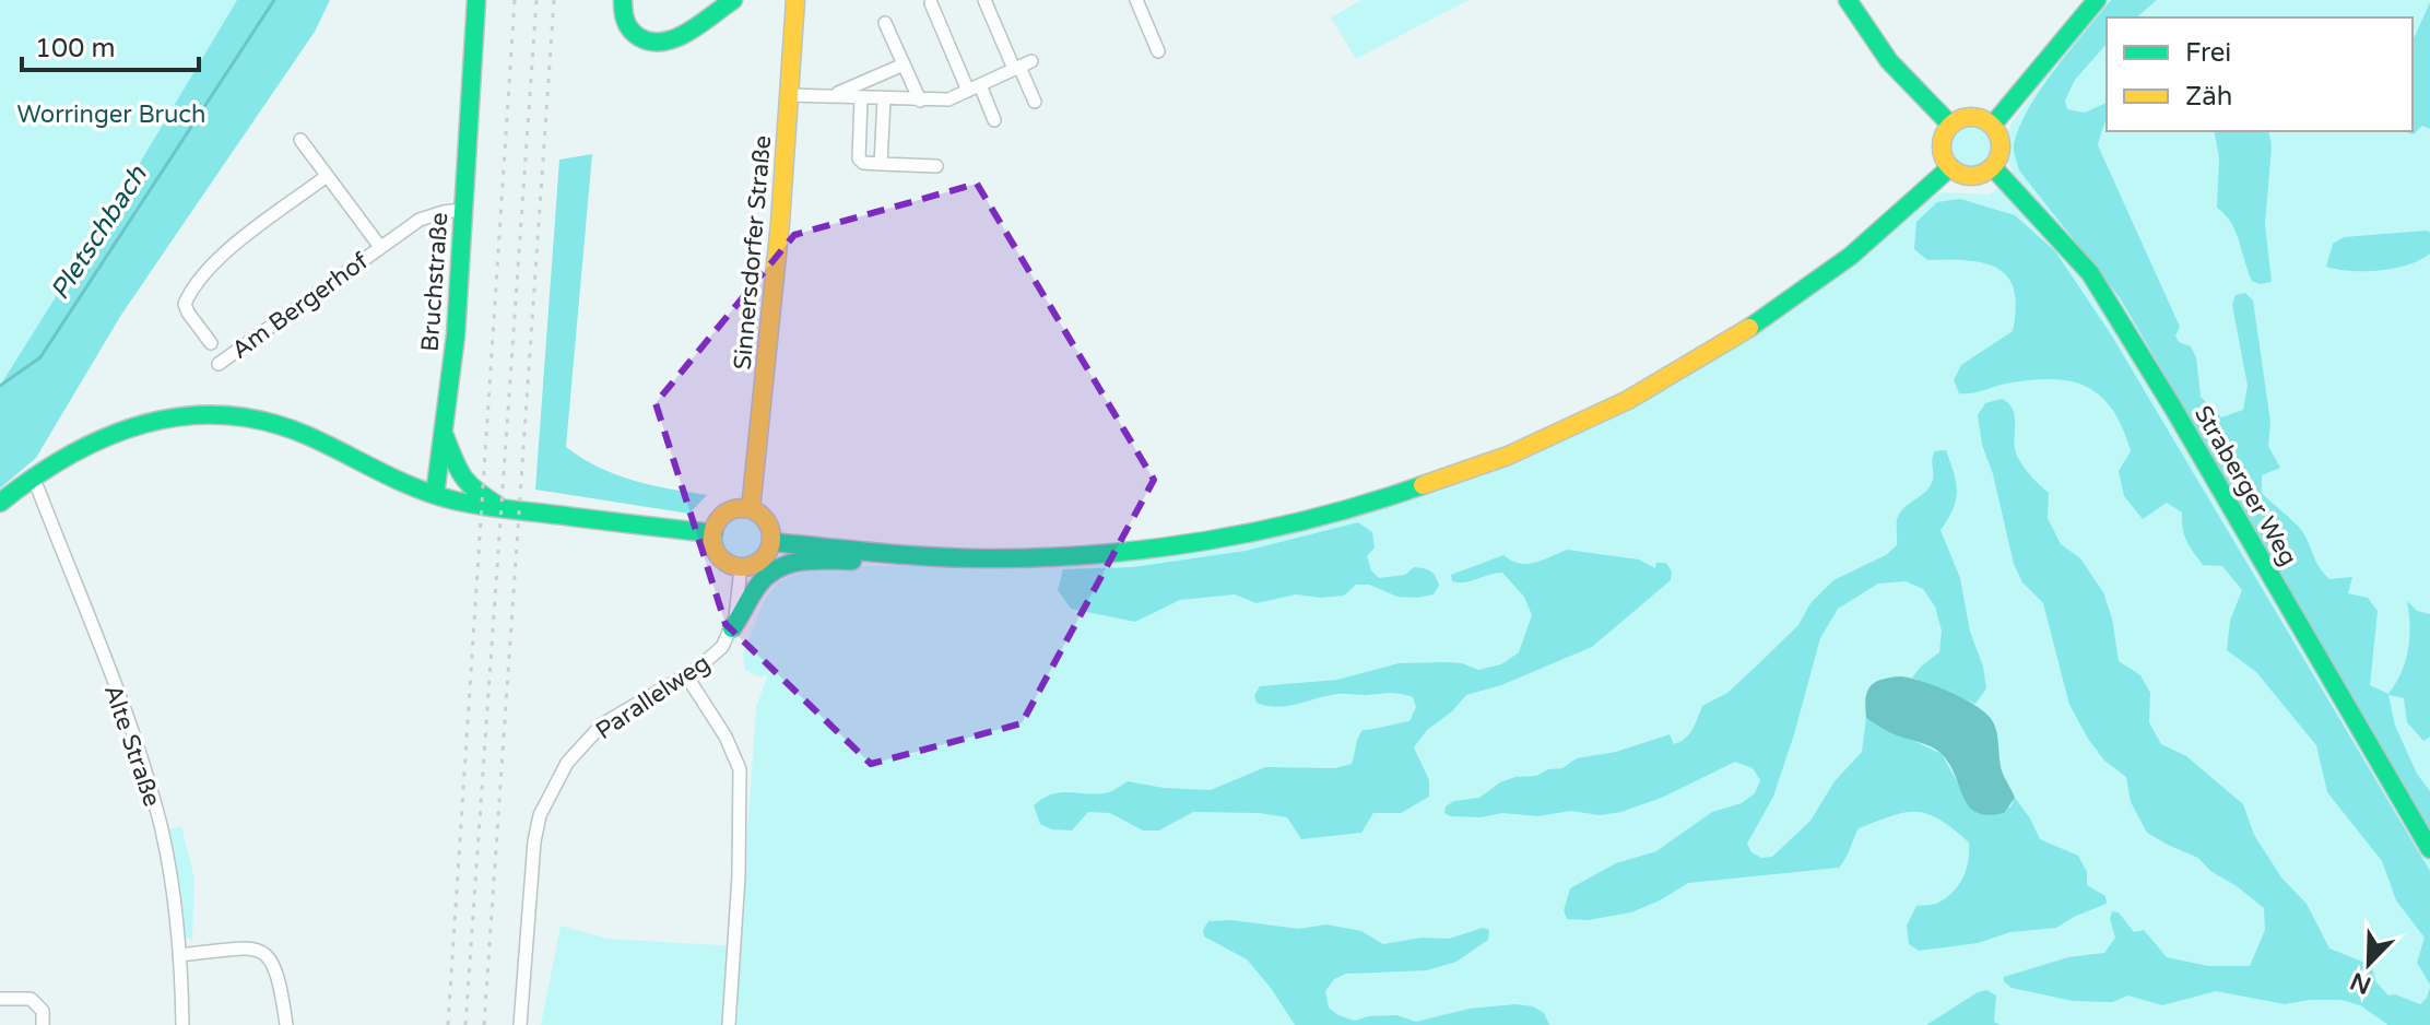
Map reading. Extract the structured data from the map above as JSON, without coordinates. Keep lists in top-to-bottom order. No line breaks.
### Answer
{"streets":{"main road":["Sinnersdorfer Straße","Bruchstraße","Straberger Weg"],"street":["Am Bergerhof","Parallelweg","Alte Straße"]},"crossings":[["Bruchstraße","Am Bergerhof"]],"water":["Pletschbach"],"parks":["Worringer Bruch"],"legend":["Frei","Zäh"],"scale_bar":"100 m","north":"bottom left"}
